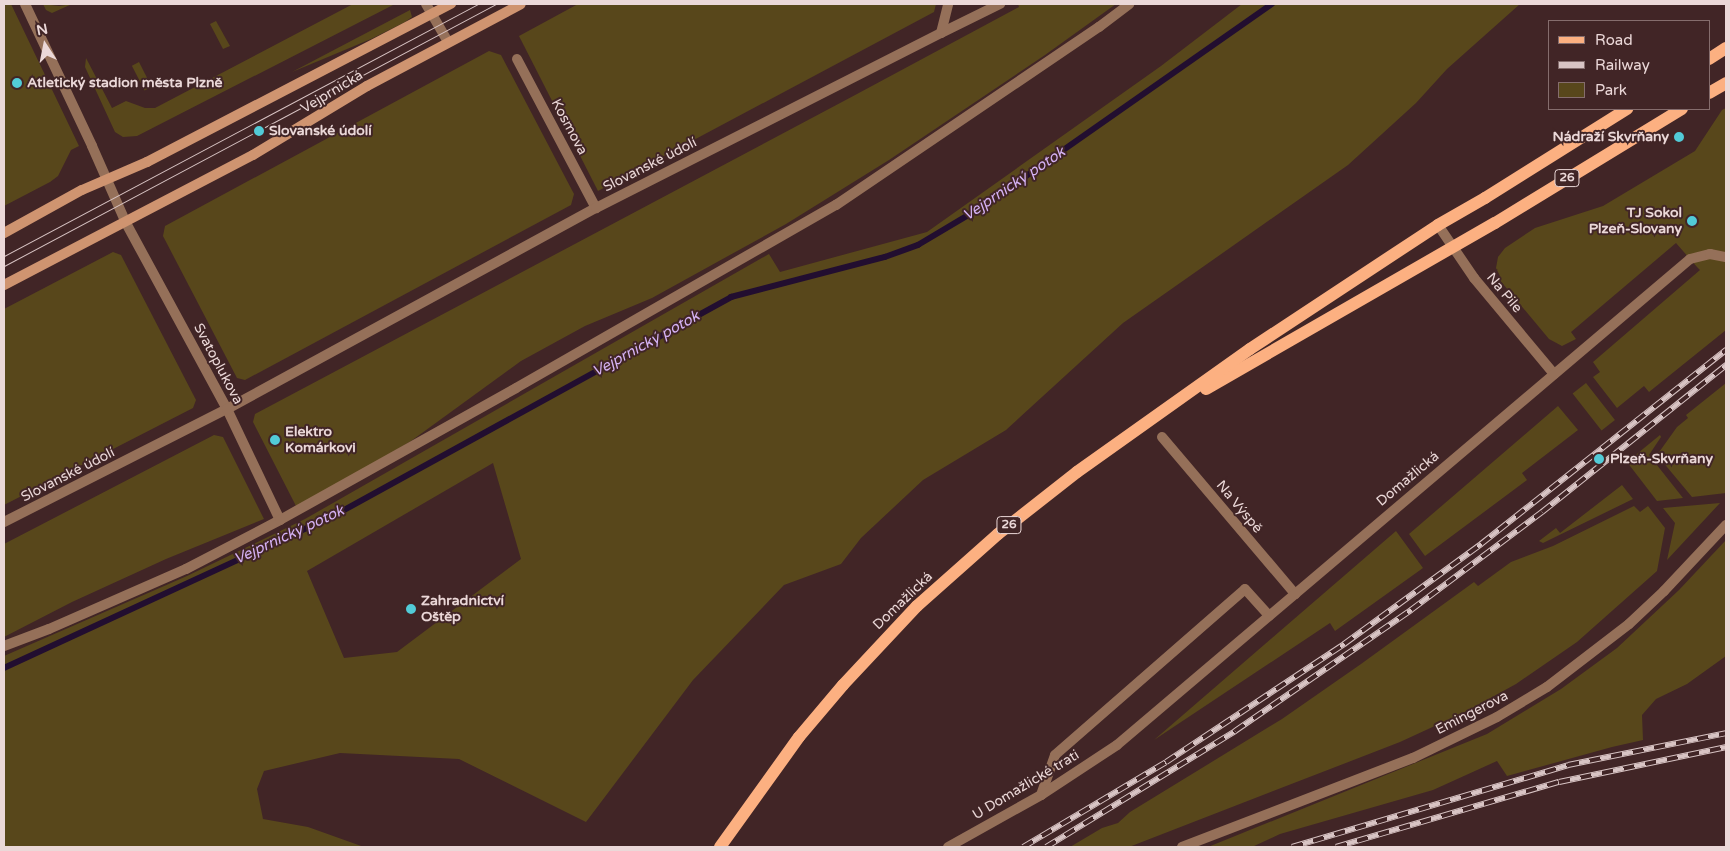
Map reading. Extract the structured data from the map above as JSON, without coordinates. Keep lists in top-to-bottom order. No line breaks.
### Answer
{"streets":{"main road":["Vejprnická","26","Domažlická"],"street":["Kosmova","Slovanské údolí","Na Pile","Svatoplukova","Na Výspě","Emingerova","U Domažlické trati"]},"crossings":[["Vejprnická","Svatoplukova"],["Kosmova","Slovanské údolí"],["Slovanské údolí","Svatoplukova"],["Na Pile","Domažlická"],["Domažlická","Na Výspě"],["Domažlická","U Domažlické trati"]],"water":["Vejprnický potok"],"places":["Atletický stadion města Plzně","Slovanské údolí","Nádraží Skvrňany","TJ Sokol Plzeň-Slovany","Elektro Komárkovi","Plzeň-Skvrňany","Zahradnictví Oštěp"],"legend":["Road","Railway","Park"],"north":"top"}
